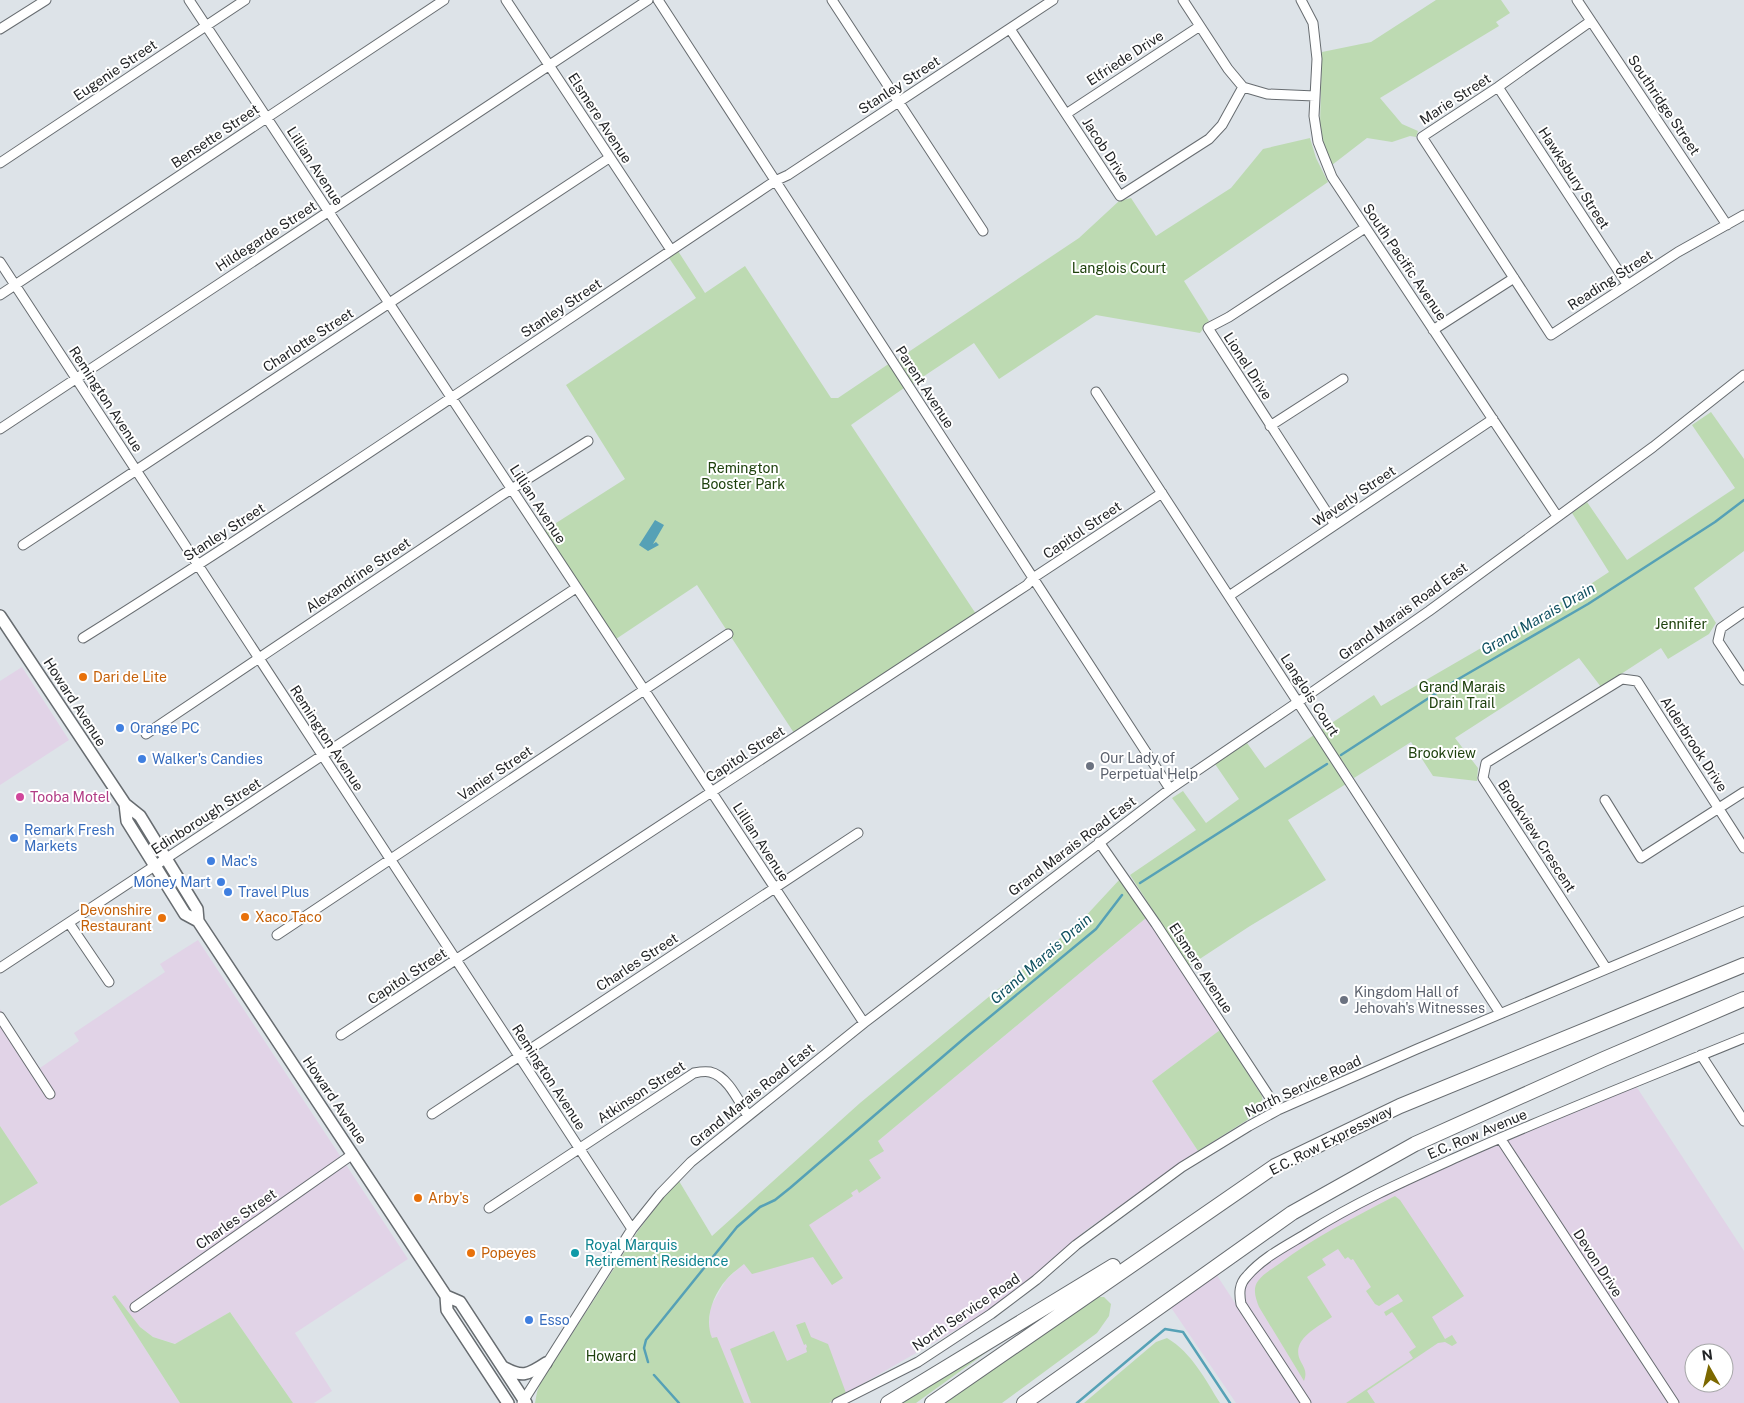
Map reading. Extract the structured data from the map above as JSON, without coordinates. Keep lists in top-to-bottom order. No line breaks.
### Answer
{"streets":{"highway":["E.C. Row Expressway"],"main road":["Howard Avenue"],"street":["Elfriede Drive","Eugenie Street","Stanley Street","Marie Street","Southridge Street","Elsmere Avenue","Bensette Street","Jacob Drive","Lillian Avenue","Hawksbury Street","Hildegarde Street","South Pacific Avenue","Reading Street","Charlotte Street","Lionel Drive","Parent Avenue","Remington Avenue","Waverly Street","Capitol Street","Alexandrine Street","Grand Marais Road East","Langlois Court","Alderbrook Drive","Vanier Street","Edinborough Street","Brookview Crescent","Charles Street","North Service Road","Atkinson Street","E.C. Row Avenue","Devon Drive"]},"crossings":[["Elfriede Drive","Jacob Drive"],["Eugenie Street","Lillian Avenue"],["Stanley Street","Elsmere Avenue"],["Stanley Street","Jacob Drive"],["Stanley Street","Lillian Avenue"],["Stanley Street","Parent Avenue"],["Stanley Street","Remington Avenue"],["Marie Street","Southridge Street"],["Marie Street","Hawksbury Street"],["Marie Street","Reading Street"],["Southridge Street","Reading Street"],["Elsmere Avenue","Hildegarde Street"],["Elsmere Avenue","Charlotte Street"],["Elsmere Avenue","Grand Marais Road East"],["Elsmere Avenue","North Service Road"],["Bensette Street","Lillian Avenue"],["Bensette Street","Remington Avenue"],["Lillian Avenue","Hildegarde Street"],["Lillian Avenue","Charlotte Street"],["Lillian Avenue","Capitol Street"],["Lillian Avenue","Alexandrine Street"],["Lillian Avenue","Grand Marais Road East"],["Lillian Avenue","Vanier Street"],["Lillian Avenue","Edinborough Street"],["Lillian Avenue","Charles Street"],["Hawksbury Street","Reading Street"],["Hildegarde Street","Remington Avenue"],["South Pacific Avenue","Lionel Drive"],["South Pacific Avenue","Waverly Street"],["South Pacific Avenue","Grand Marais Road East"],["Charlotte Street","Remington Avenue"],["Lionel Drive","Waverly Street"],["Parent Avenue","Capitol Street"],["Parent Avenue","Grand Marais Road East"],["Remington Avenue","Capitol Street"],["Remington Avenue","Alexandrine Street"],["Remington Avenue","Grand Marais Road East"],["Remington Avenue","Vanier Street"],["Remington Avenue","Edinborough Street"],["Remington Avenue","Charles Street"],["Remington Avenue","Atkinson Street"],["Waverly Street","Langlois Court"],["Capitol Street","Langlois Court"],["Grand Marais Road East","Langlois Court"],["Grand Marais Road East","Howard Avenue"],["Grand Marais Road East","Atkinson Street"],["Langlois Court","North Service Road"],["Howard Avenue","Edinborough Street"],["Howard Avenue","Charles Street"],["Alderbrook Drive","Brookview Crescent"],["Brookview Crescent","North Service Road"],["E.C. Row Avenue","Devon Drive"]],"water":["Grand Marais Drain"],"parks":["Langlois Court","Remington Booster Park","Jennifer","Grand Marais Drain Trail","Brookview","Howard"],"places":["Dari de Lite","Orange PC","Walker's Candies","Our Lady of Perpetual Help","Tooba Motel","Remark Fresh Markets","Mac's","Money Mart","Travel Plus","Xaco Taco","Devonshire Restaurant","Kingdom Hall of Jehovah's Witnesses","Arby's","Popeyes","Royal Marquis Retirement Residence","Esso"],"north":"top"}
